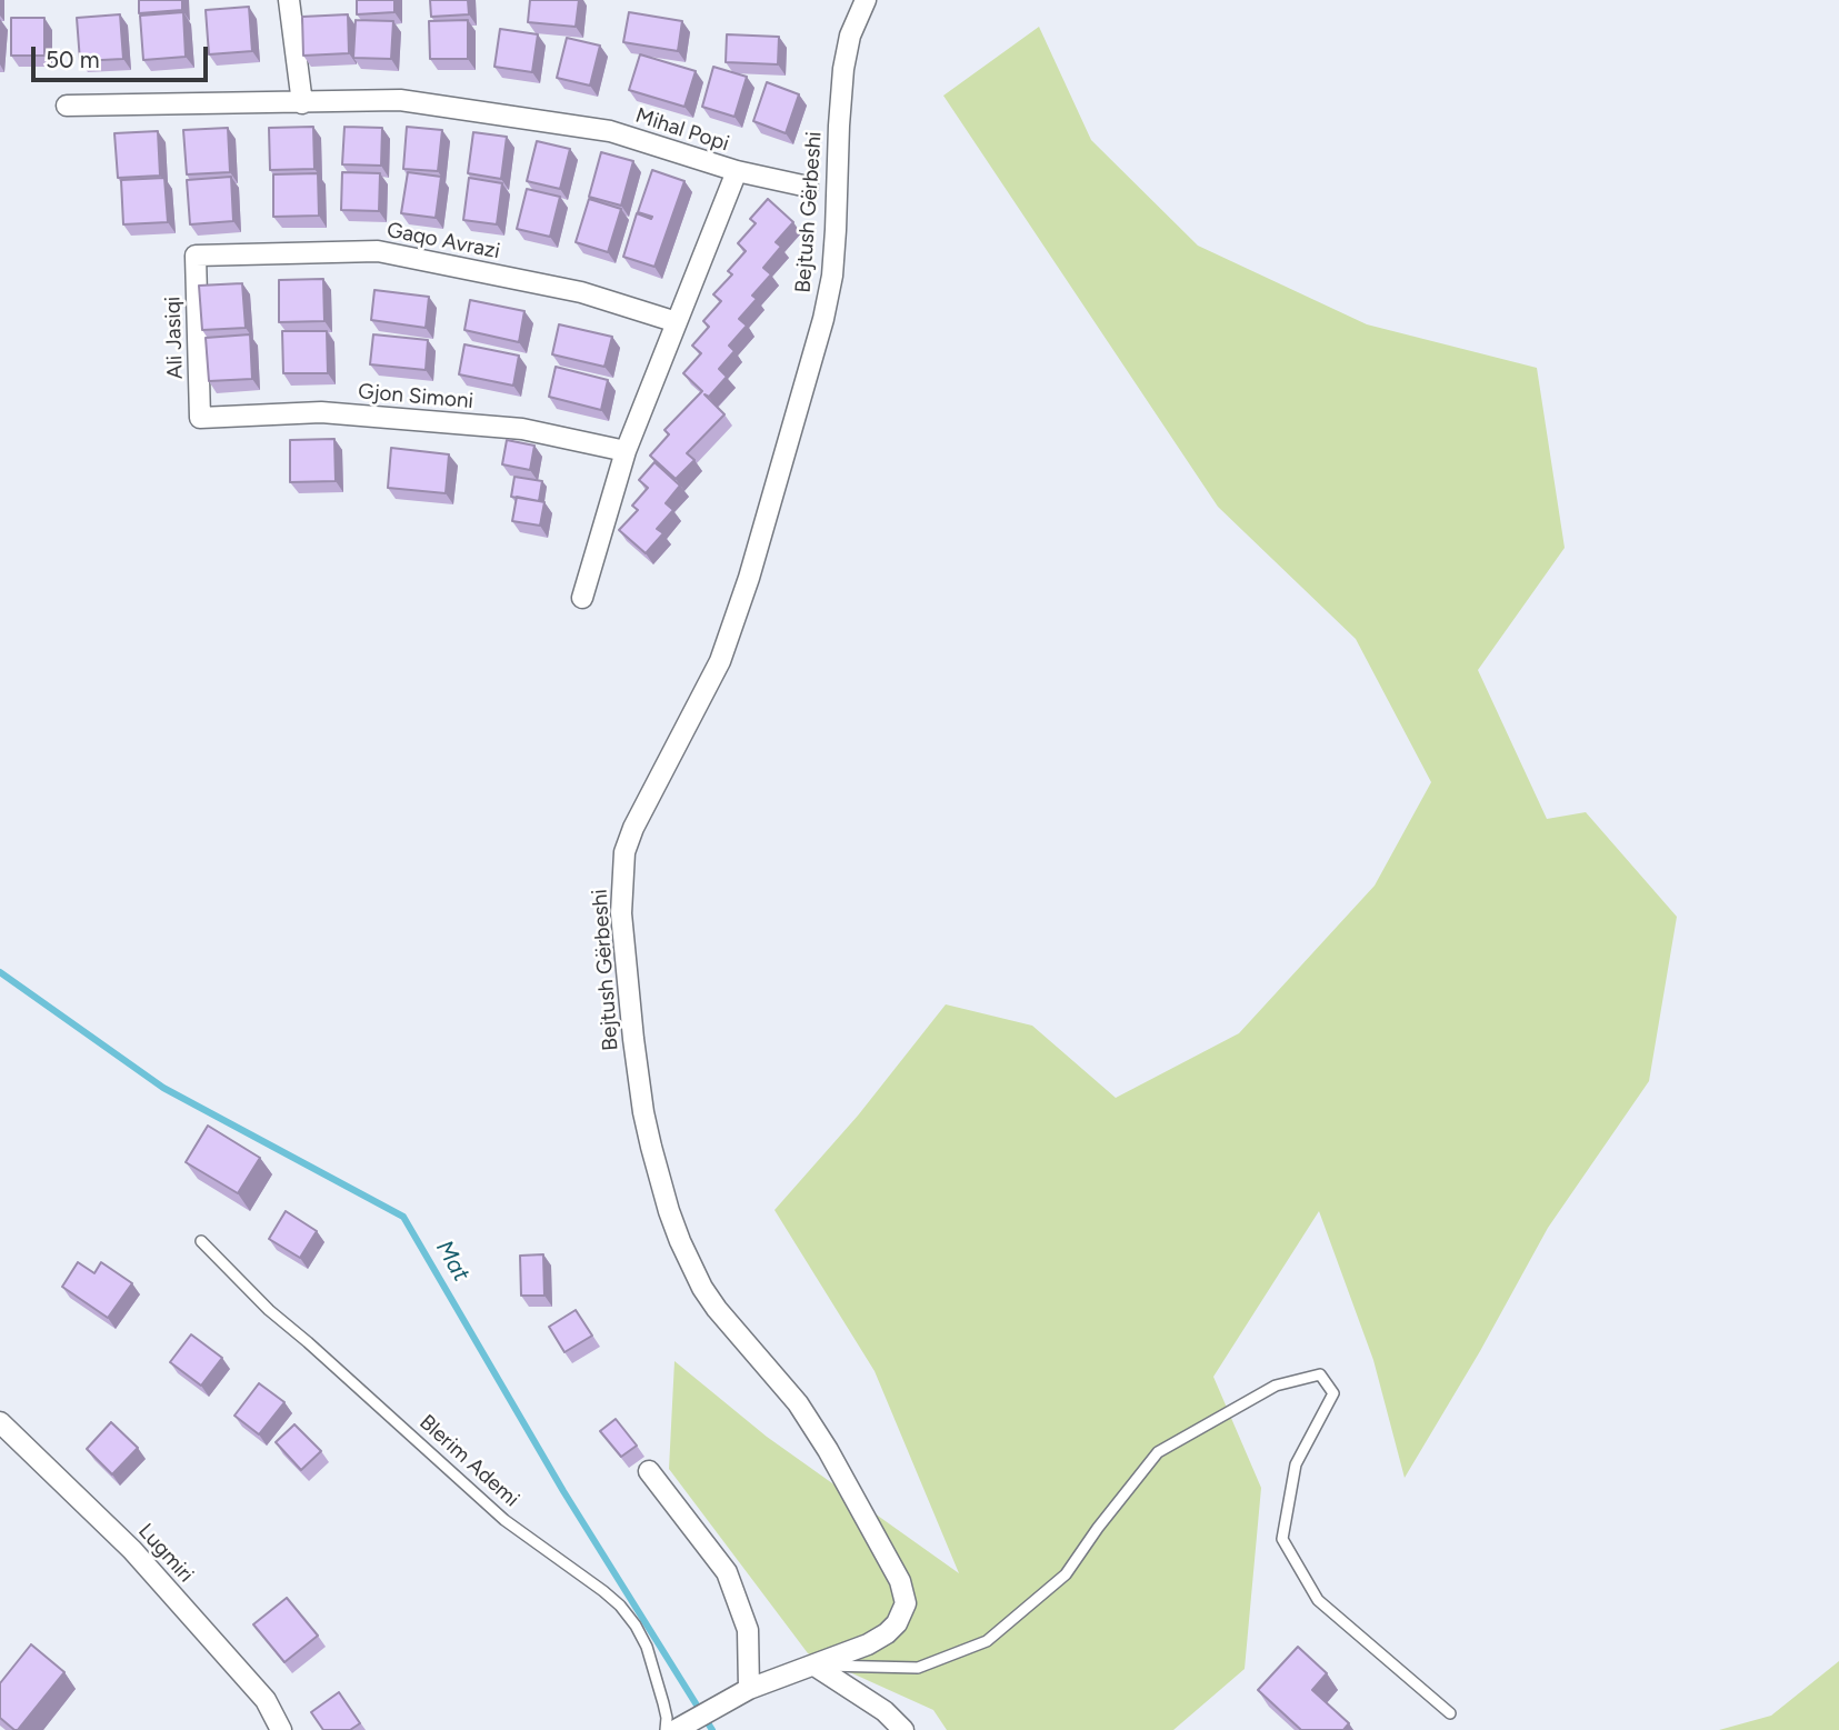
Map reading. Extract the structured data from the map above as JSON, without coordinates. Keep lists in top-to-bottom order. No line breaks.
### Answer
{"streets":{"street":["Mihal Popi","Bejtush Gërbeshi","Gaqo Avrazi","Ali Jasiqi","Gjon Simoni","Lugmiri"],"lane":["Blerim Ademi"]},"crossings":[["Mihal Popi","Gaqo Avrazi"],["Mihal Popi","Gjon Simoni"],["Bejtush Gërbeshi","Blerim Ademi"],["Gaqo Avrazi","Ali Jasiqi"],["Ali Jasiqi","Gjon Simoni"]],"water":["Mat"],"scale_bar":"50 m"}
